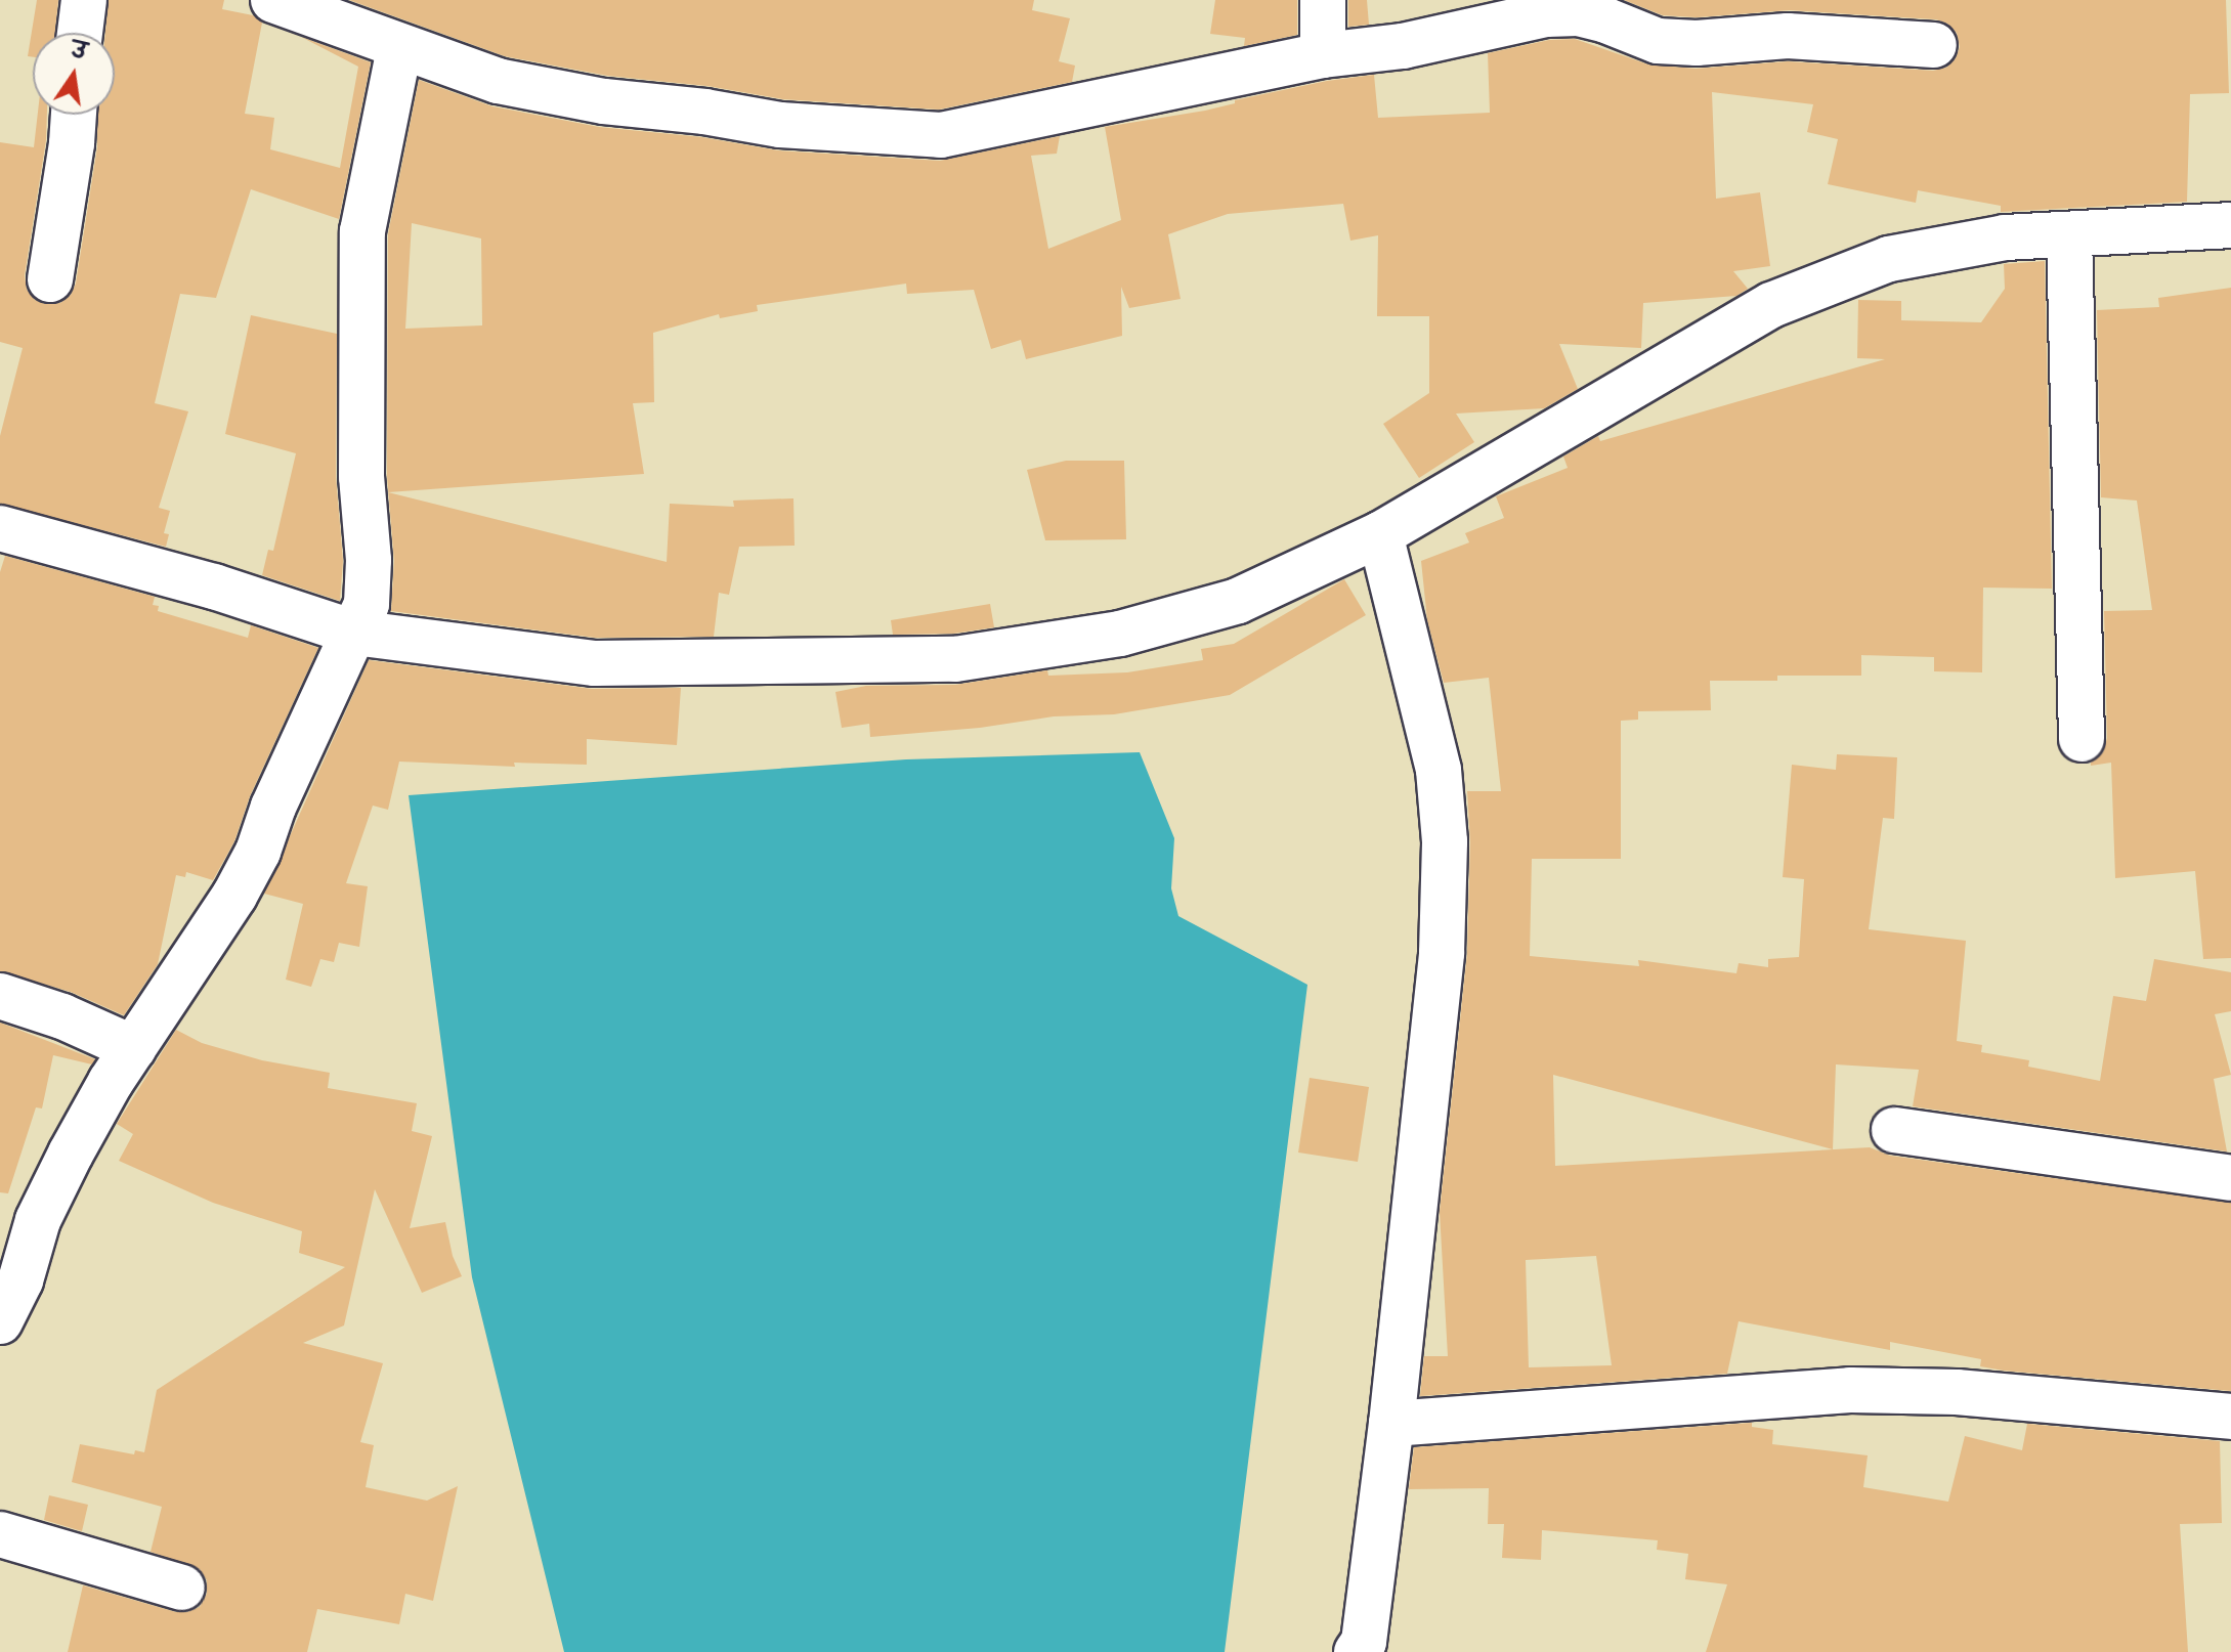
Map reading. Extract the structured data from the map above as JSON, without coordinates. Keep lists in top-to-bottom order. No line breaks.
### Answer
{"north":"top"}
